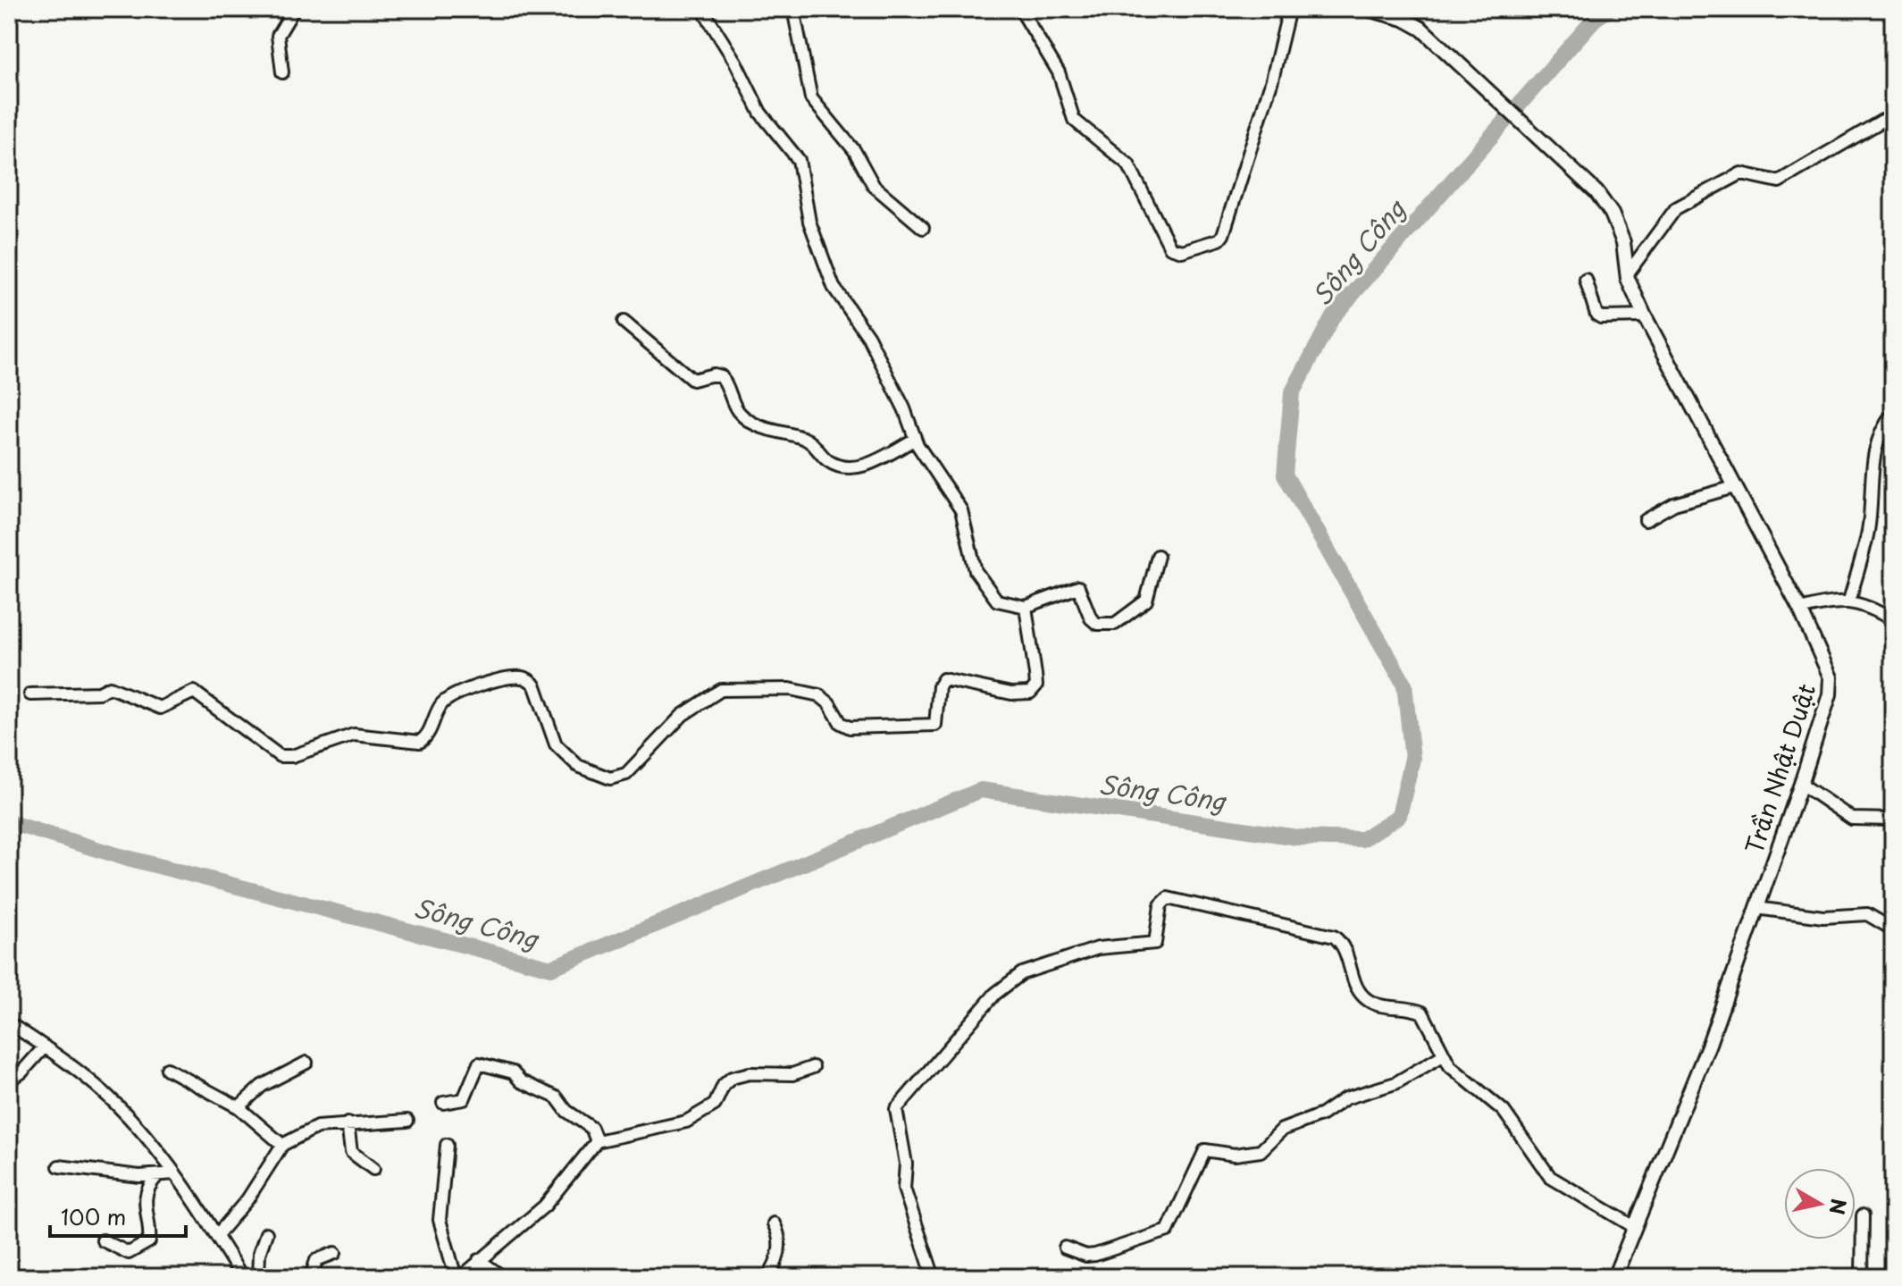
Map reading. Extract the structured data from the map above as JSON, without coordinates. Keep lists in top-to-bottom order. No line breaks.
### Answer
{"streets":{"main road":["Trần Nhật Duật"]},"water":["Sông Công"],"scale_bar":"100 m","north":"right"}
